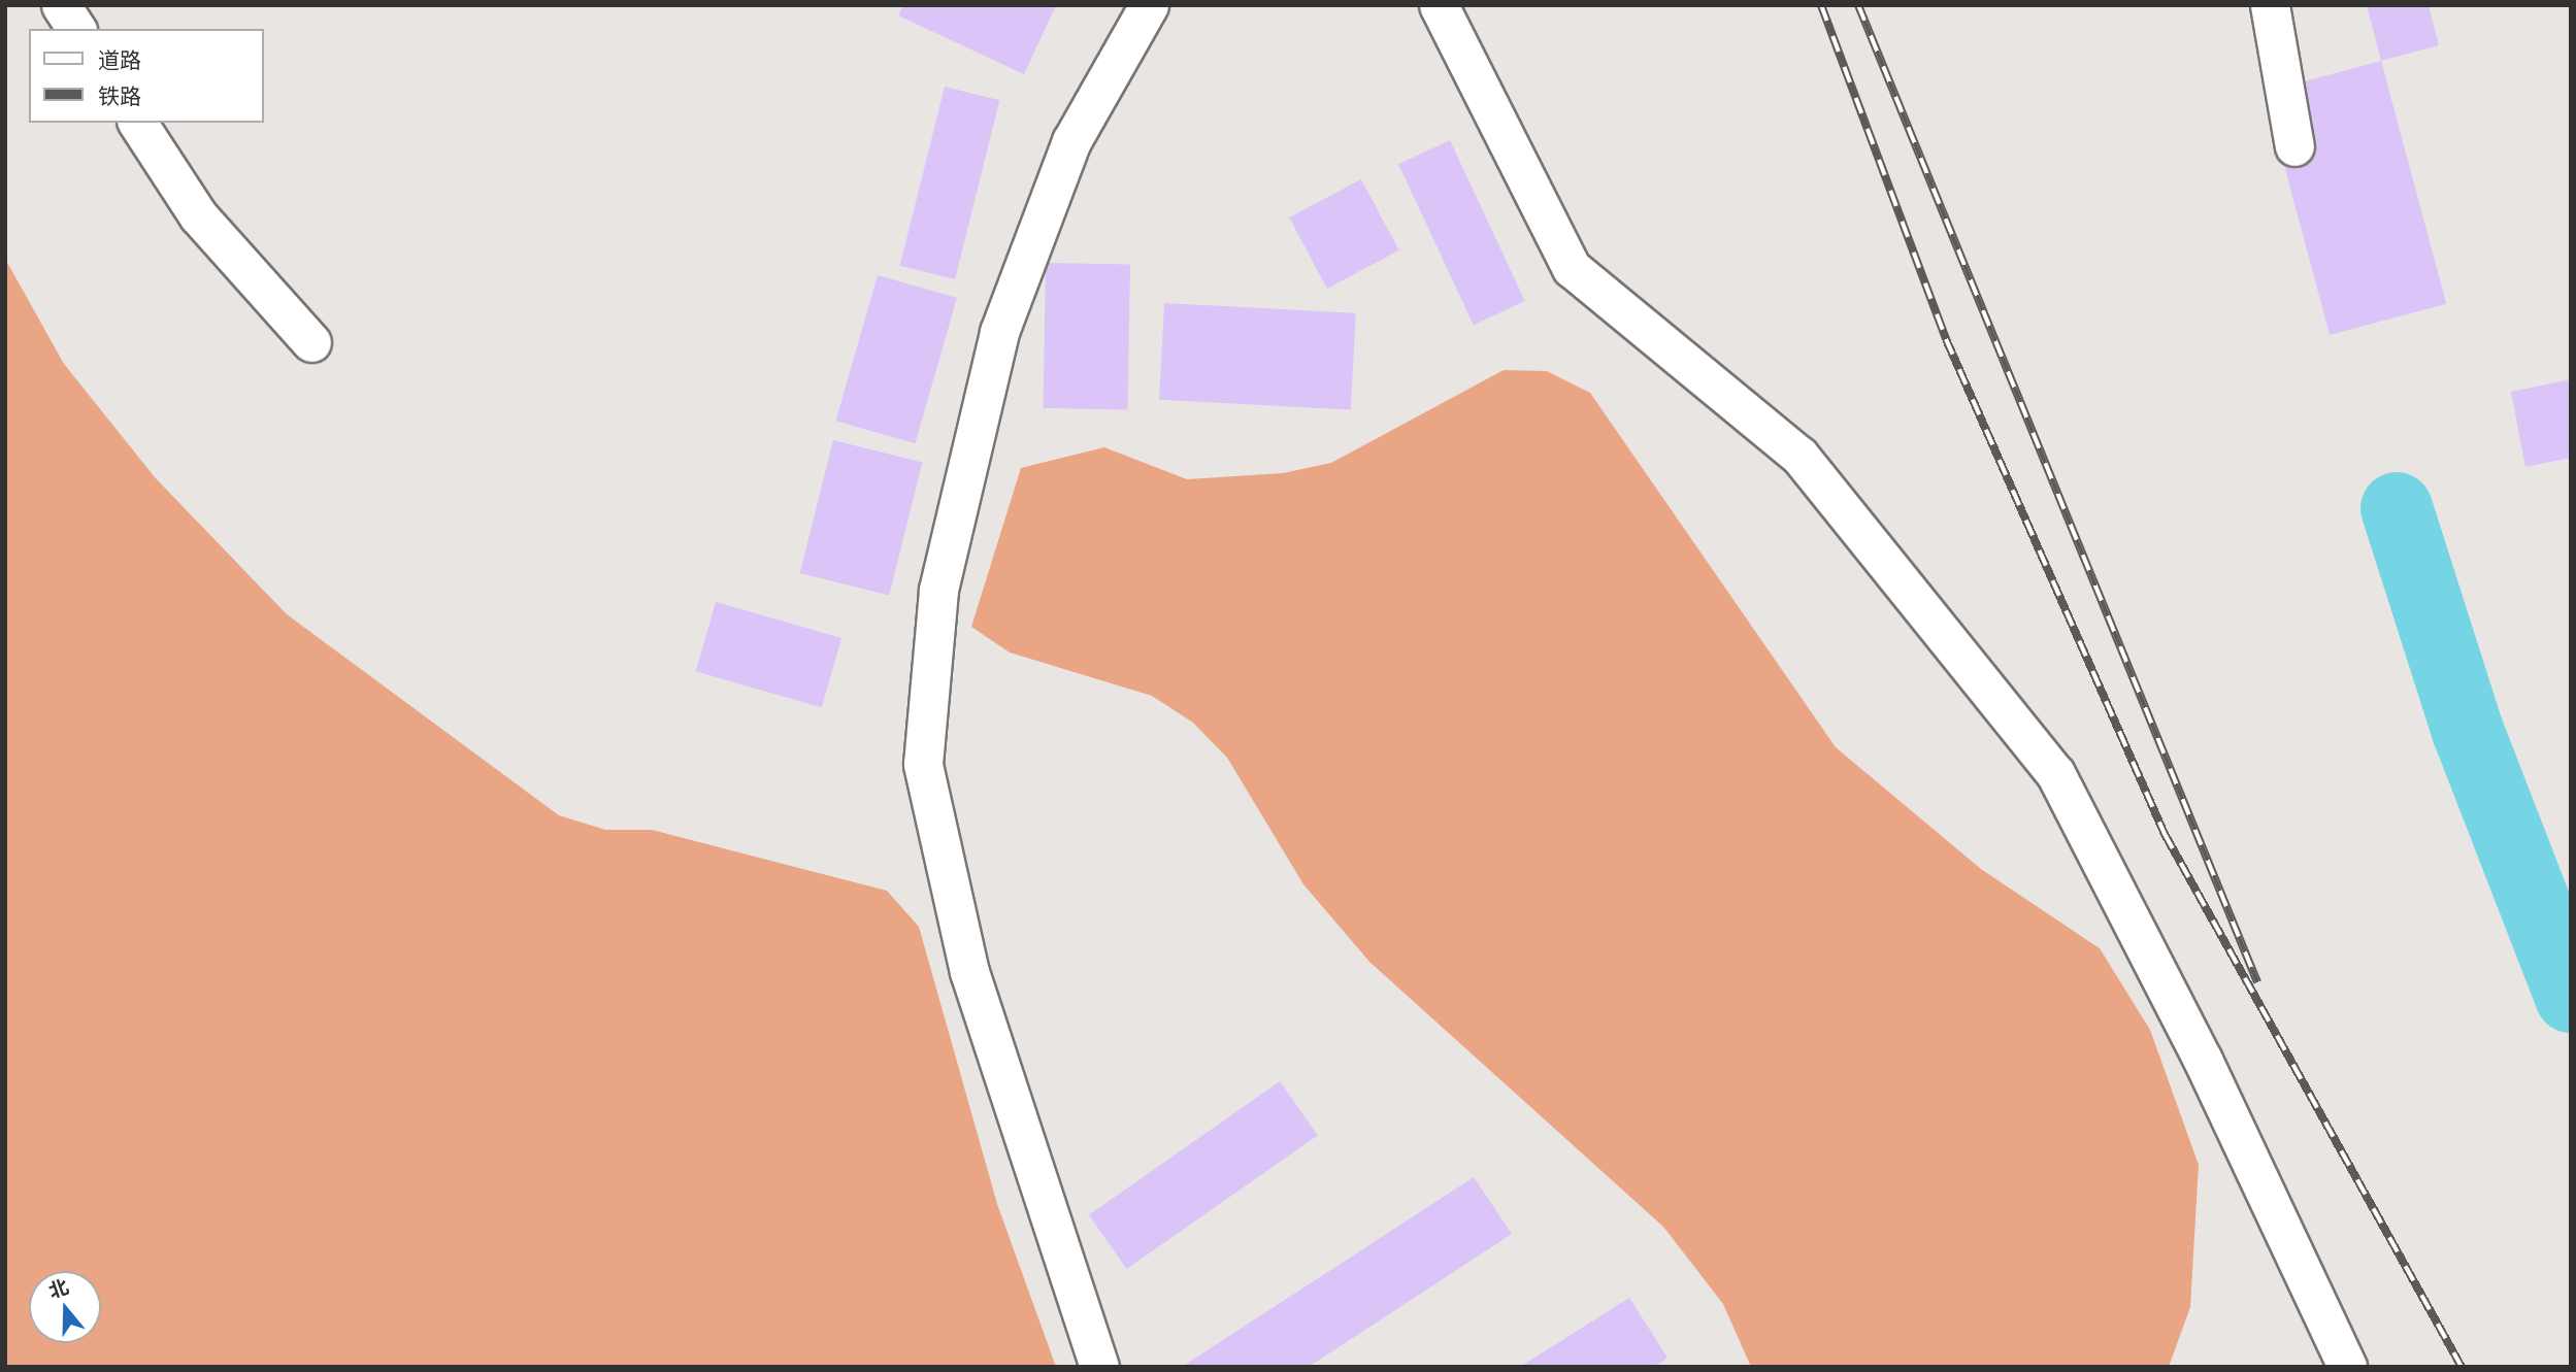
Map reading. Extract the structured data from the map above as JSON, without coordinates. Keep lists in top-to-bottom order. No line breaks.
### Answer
{"legend":["道路","铁路"],"north":"top"}
